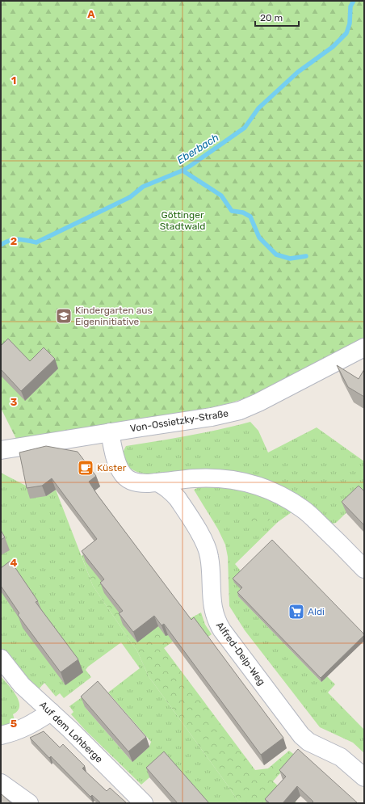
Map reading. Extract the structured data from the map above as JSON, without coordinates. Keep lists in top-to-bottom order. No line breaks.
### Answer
{"streets":{"street":["Von-Ossietzky-Straße","Alfred-Delp-Weg","Auf dem Lohberge"]},"water":["Eberbach"],"parks":["Göttinger Stadtwald"],"places":{"school or university":["Kindergarten aus Eigeninitiative"],"cafe":["Küster"],"supermarket":["Aldi"]},"scale_bar":"20 m","grid":{"columns":["A"],"rows":["1","2","3","4","5"]}}
